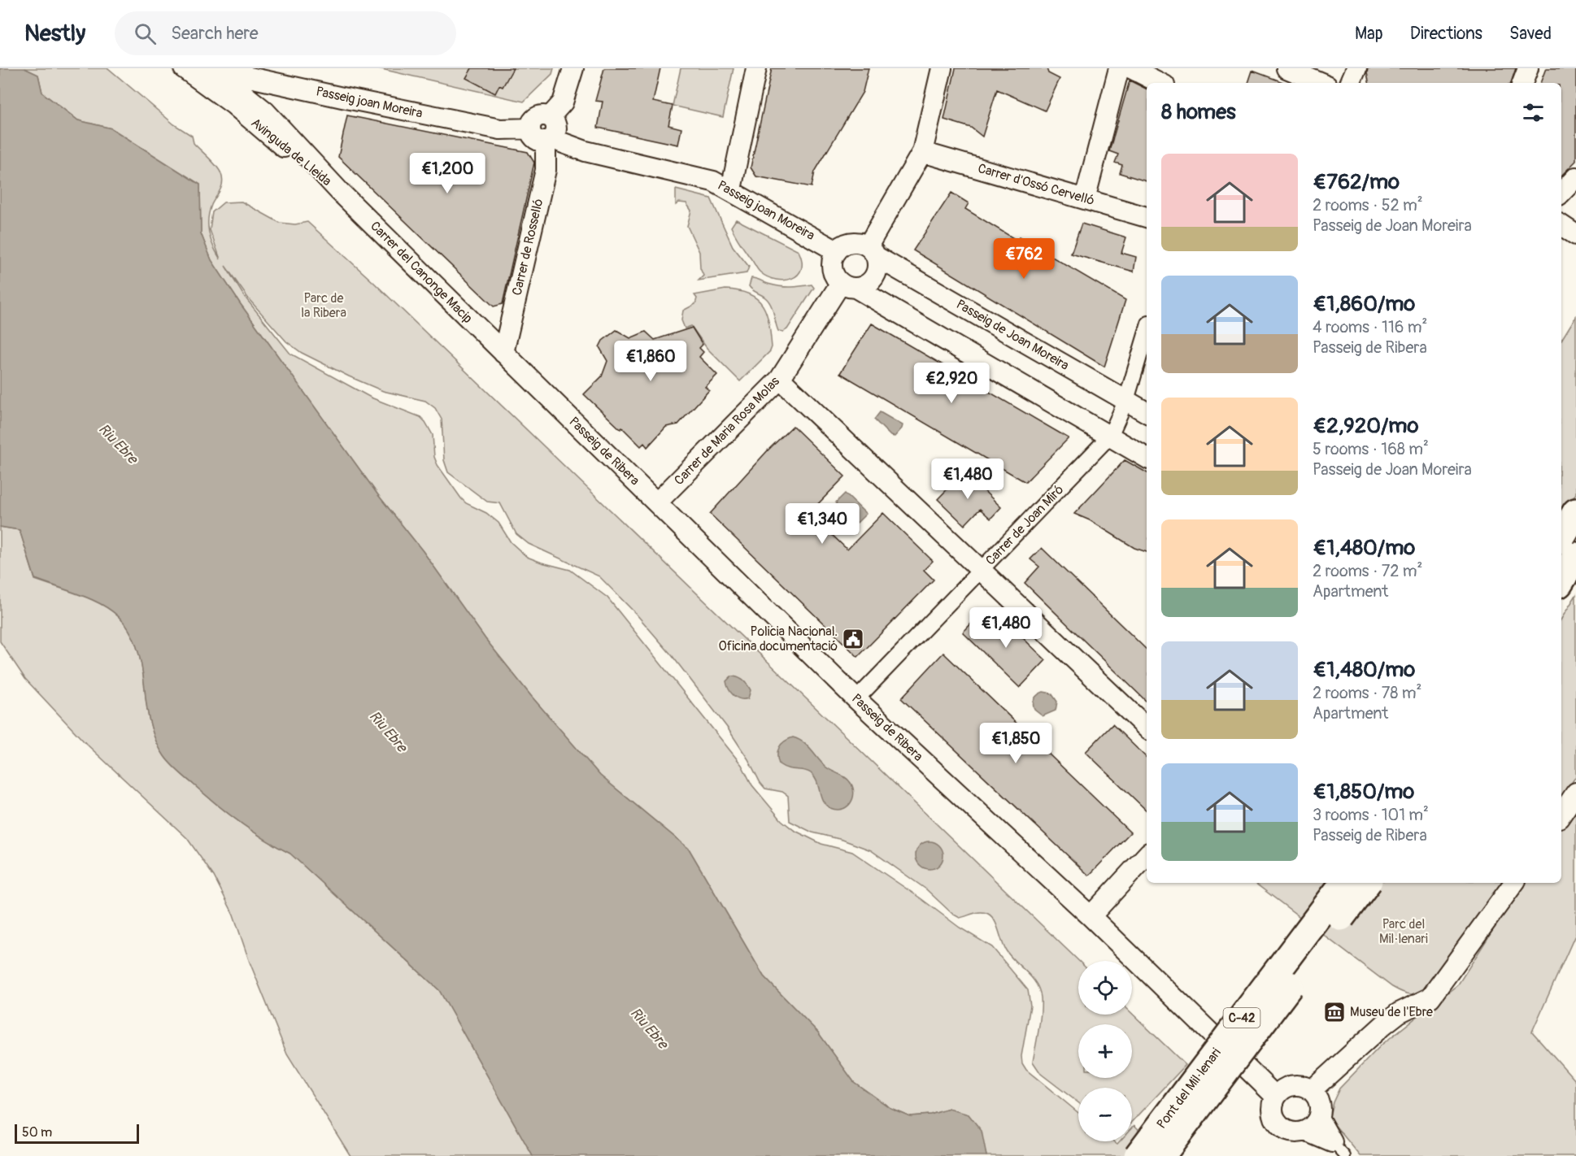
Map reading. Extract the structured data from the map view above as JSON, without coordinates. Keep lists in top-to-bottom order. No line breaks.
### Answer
{"streets":{"main road":["C-42","Pont del Mil·lenari"],"street":["Passeig joan Moreira","Avinguda de Lleida","Carrer d'Ossó Cervelló","Carrer de Rosselló","Carrer del Canonge Macip","Passeig de Joan Moreira","Carrer de Maria Rosa Molas","Passeig de Ribera","Carrer de Joan Miró"]},"crossings":[["Passeig joan Moreira","Avinguda de Lleida"],["Passeig joan Moreira","Carrer de Rosselló"],["Passeig joan Moreira","Passeig de Joan Moreira"],["Passeig joan Moreira","Carrer de Maria Rosa Molas"],["Avinguda de Lleida","Carrer del Canonge Macip"],["Carrer de Rosselló","Carrer del Canonge Macip"],["Carrer de Rosselló","Passeig de Ribera"],["Carrer del Canonge Macip","Passeig de Ribera"],["Passeig de Joan Moreira","Carrer de Maria Rosa Molas"],["Passeig de Joan Moreira","Carrer de Joan Miró"],["Carrer de Maria Rosa Molas","Passeig de Ribera"],["Passeig de Ribera","Carrer de Joan Miró"]],"water":["Riu Ebre"],"parks":["Parc de la Ribera","Parc del Mil·lenari"],"places":{"public building":["Policia Nacional. Oficina documentació"],"museum":["Museu de l'Ebre"]},"scale_bar":"50 m","page":{"header":"Nestly","search":"Search here","nav":["Map","Directions","Saved"],"heading":"8 homes","list":[{"name":"€762/mo","note":"2 rooms · 52 m² · Passeig de Joan Moreira"},{"name":"€1,860/mo","note":"4 rooms · 116 m² · Passeig de Ribera"},{"name":"€2,920/mo","note":"5 rooms · 168 m² · Passeig de Joan Moreira"},{"name":"€1,480/mo","note":"2 rooms · 72 m² · Apartment"},{"name":"€1,480/mo","note":"2 rooms · 78 m² · Apartment"},{"name":"€1,850/mo","note":"3 rooms · 101 m² · Passeig de Ribera"}],"price":["€1,200","€762","€1,860","€2,920","€1,480","€1,340","€1,480","€1,850"],"map_buttons":["+","−"],"scale":"50 m"}}
